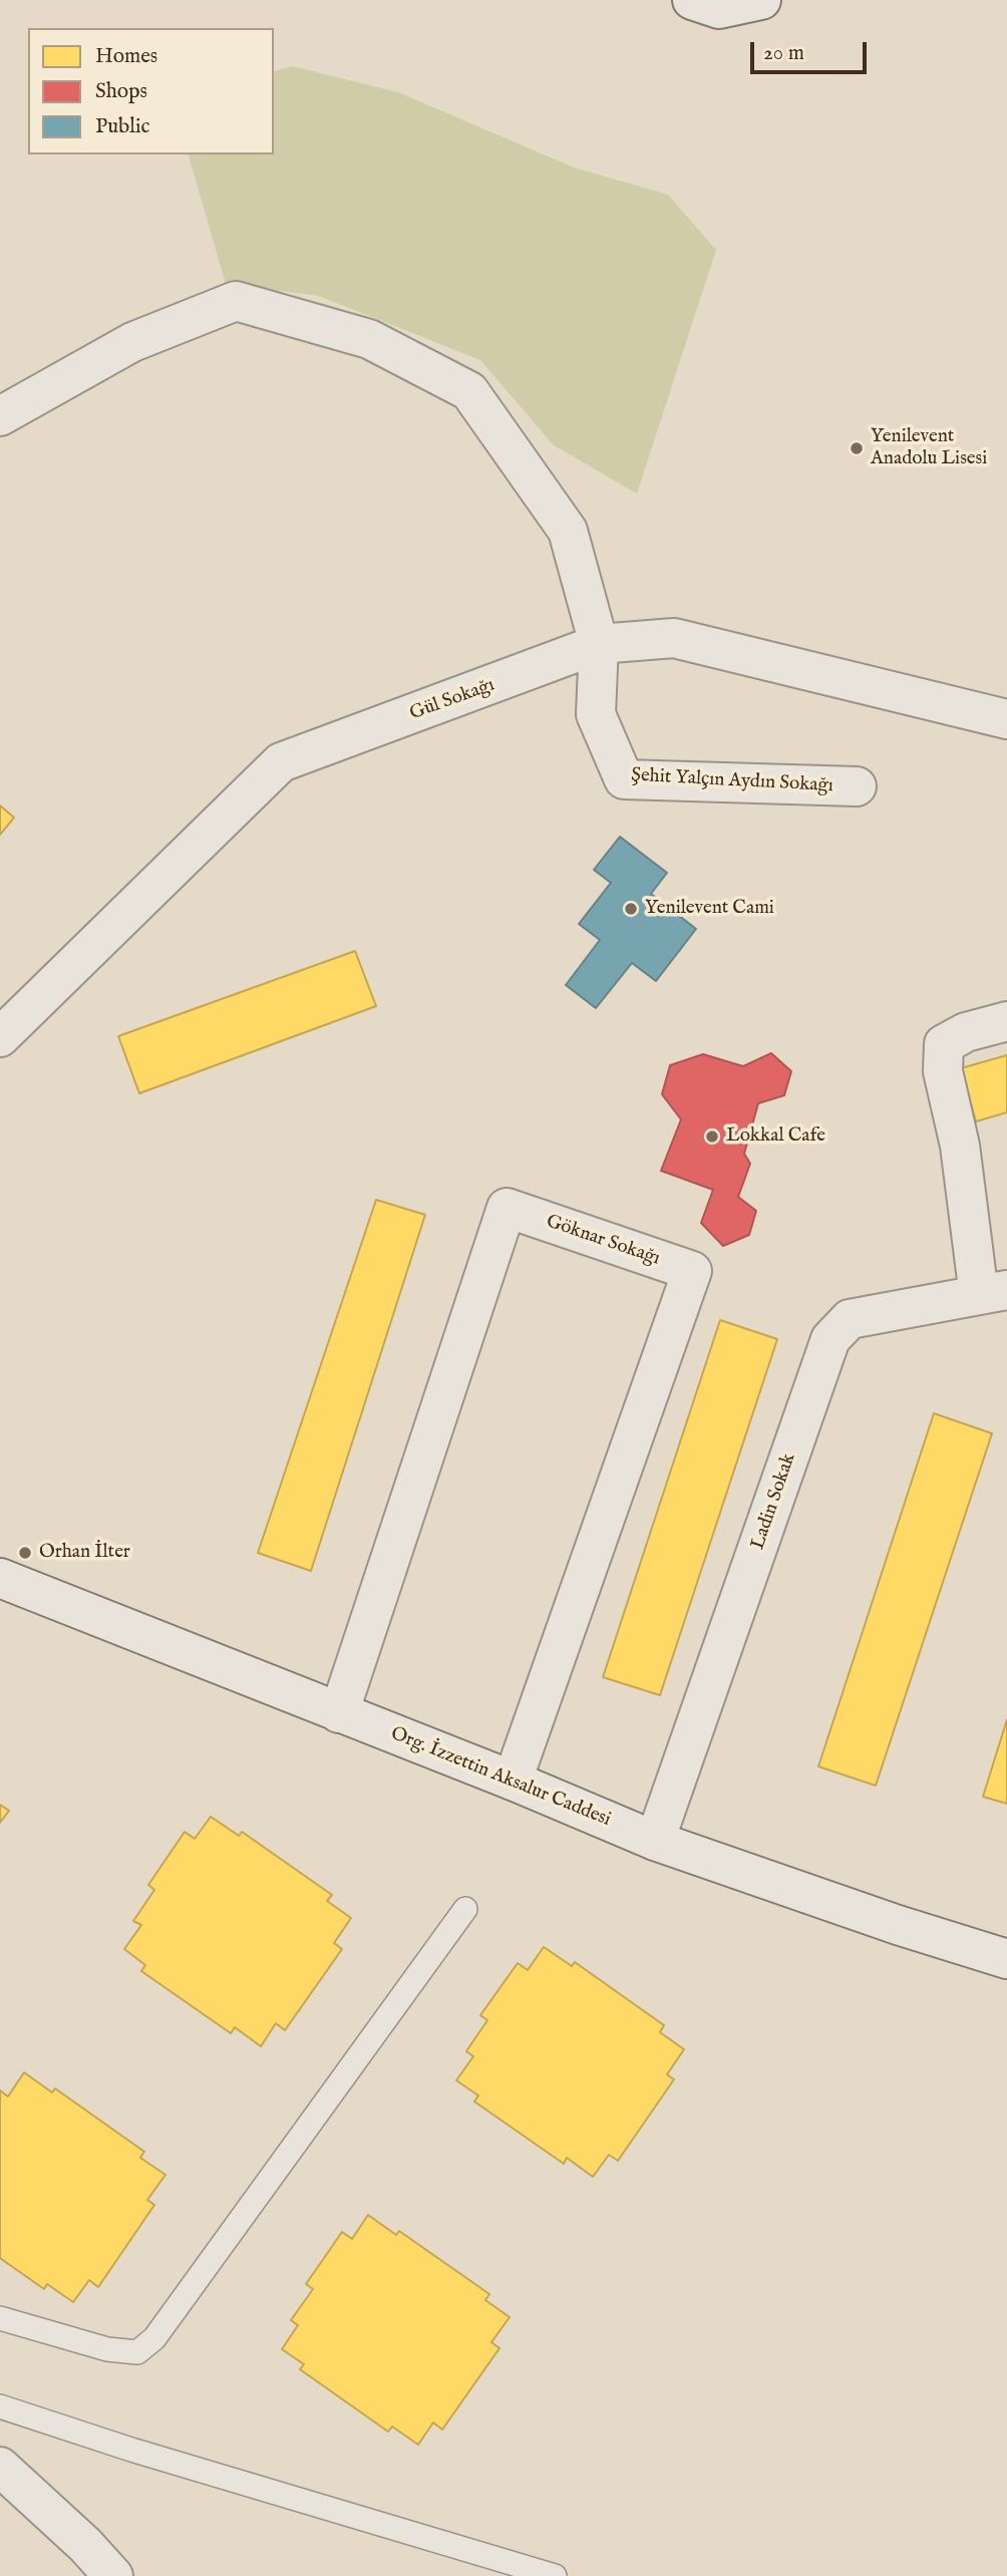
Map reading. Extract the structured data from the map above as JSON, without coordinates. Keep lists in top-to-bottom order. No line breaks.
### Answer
{"streets":{"street":["Gül Sokağı","Şehit Yalçın Aydın Sokağı","Göknar Sokağı","Ladin Sokak","Org. İzzettin Aksalur Caddesi"]},"crossings":[["Gül Sokağı","Şehit Yalçın Aydın Sokağı"],["Göknar Sokağı","Org. İzzettin Aksalur Caddesi"],["Ladin Sokak","Org. İzzettin Aksalur Caddesi"]],"places":["Yenilevent Anadolu Lisesi","Yenilevent Cami","Lokkal Cafe","Orhan İlter"],"legend":["Homes","Shops","Public"],"scale_bar":"20 m"}
